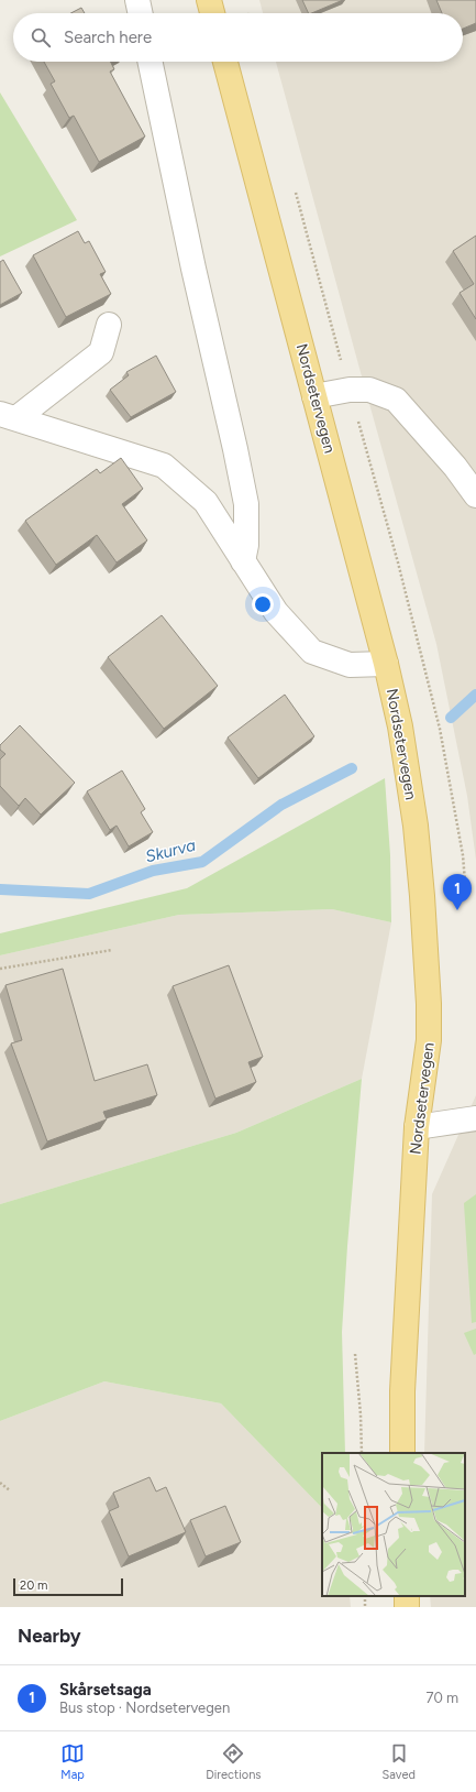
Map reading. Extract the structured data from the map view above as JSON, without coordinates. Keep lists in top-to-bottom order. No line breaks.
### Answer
{"streets":{"main road":["Nordsetervegen"]},"water":["Skurva"],"scale_bar":"20 m","page":{"search":"Search here","pins":"1","scale":"20 m","heading":"Nearby","list":[{"mark":"1","name":"Skårsetsaga","note":"Bus stop · Nordsetervegen","value":"70 m"}],"nav":["Map","Directions","Saved"]}}
